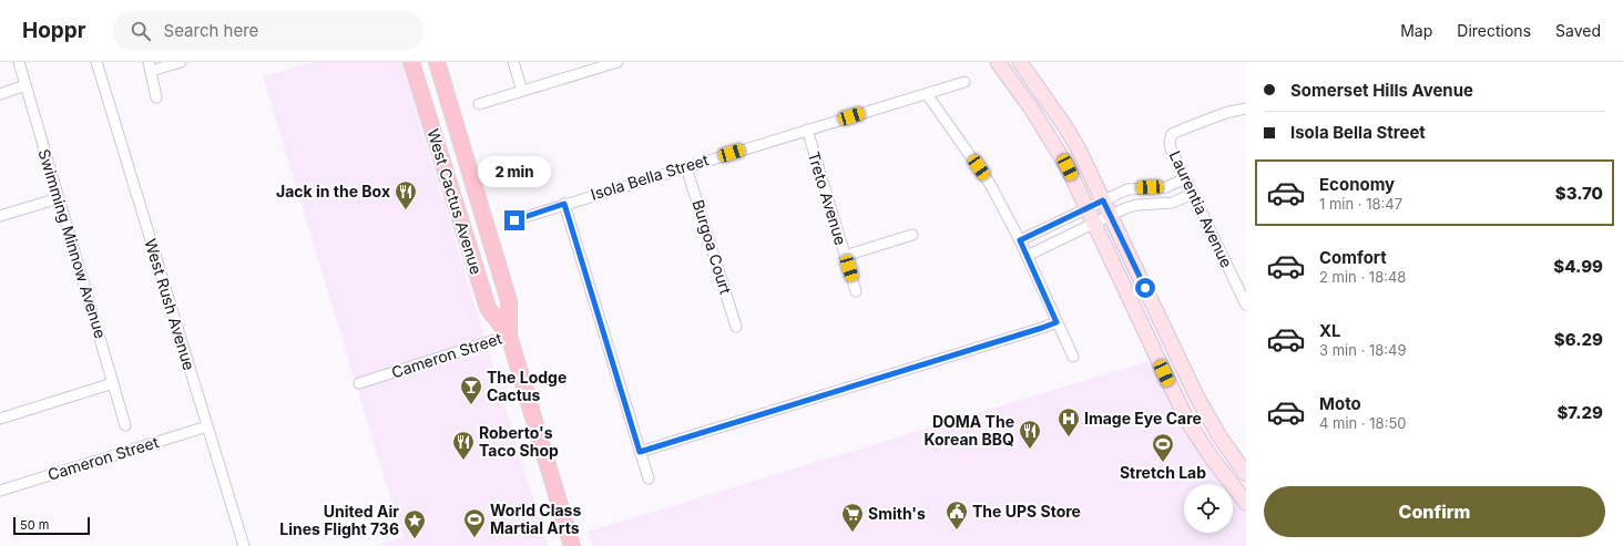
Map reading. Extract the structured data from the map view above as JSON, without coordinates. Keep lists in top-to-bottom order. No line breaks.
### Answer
{"streets":{"main road":["West Cactus Avenue"],"street":["Isola Bella Street","Treto Avenue","Laurentia Avenue","Swimming Minnow Avenue","Burgoa Court","West Rush Avenue","Cameron Street"]},"crossings":[["Isola Bella Street","Treto Avenue"],["Isola Bella Street","Burgoa Court"],["West Cactus Avenue","Cameron Street"],["West Rush Avenue","Cameron Street"]],"places":{"restaurant":["Jack in the Box","DOMA The Korean BBQ","Roberto's Taco Shop"],"bar":["The Lodge Cactus"],"hospital":["Image Eye Care"],"sports":["Stretch Lab","World Class Martial Arts"],"public building":["The UPS Store"],"supermarket":["Smith's"],"place":["United Air Lines Flight 736"]},"scale_bar":"50 m","page":{"header":"Hoppr","search":"Search here","nav":["Map","Directions","Saved"],"banner":["Somerset Hills Avenue","Isola Bella Street"],"bubble":"2 min","list":[{"name":"Economy","note":"1 min · 18:47","value":"$3.70"},{"name":"Comfort","note":"2 min · 18:48","value":"$4.99"},{"name":"XL","note":"3 min · 18:49","value":"$6.29"},{"name":"Moto","note":"4 min · 18:50","value":"$7.29"}],"buttons":"Confirm","scale":"50 m"}}
